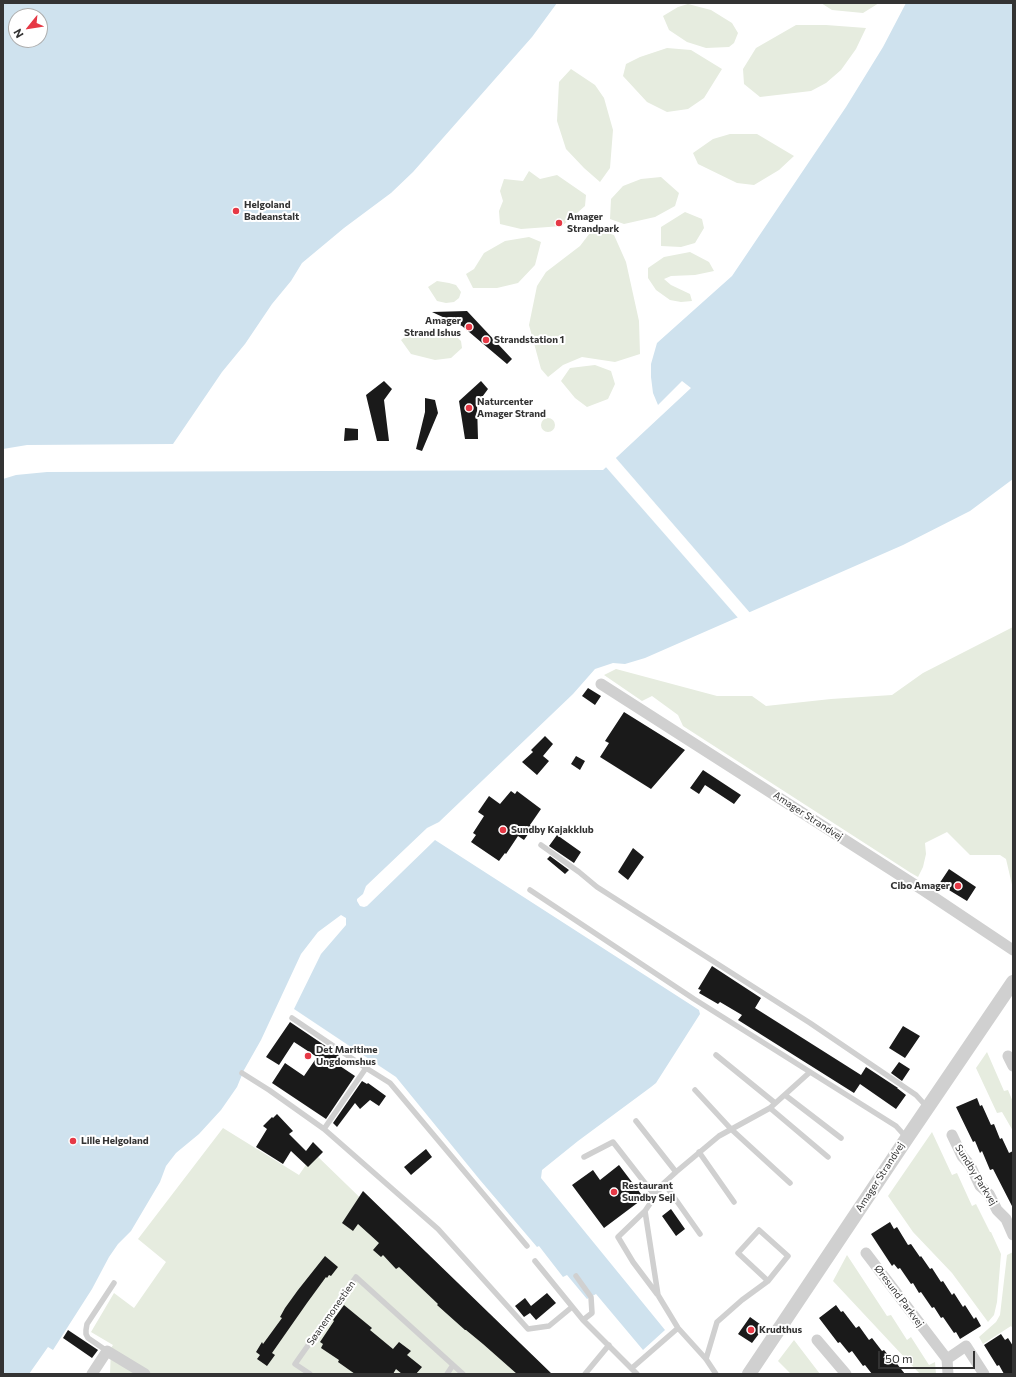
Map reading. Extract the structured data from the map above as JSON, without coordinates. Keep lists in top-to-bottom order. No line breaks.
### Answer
{"streets":{"street":["Amager Strandvej","Sundby Parkvej","Øresund Parkvej"],"lane":["Søanemonestien"]},"places":["Helgoland Badeanstalt","Amager Strandpark","Amager Strand Ishus","Strandstation 1","Naturcenter Amager Strand","Sundby Kajakklub","Cibo Amager","Det Maritime Ungdomshus","Lille Helgoland","Restaurant Sundby Sejl","Krudthus"],"scale_bar":"50 m","north":"bottom left"}
